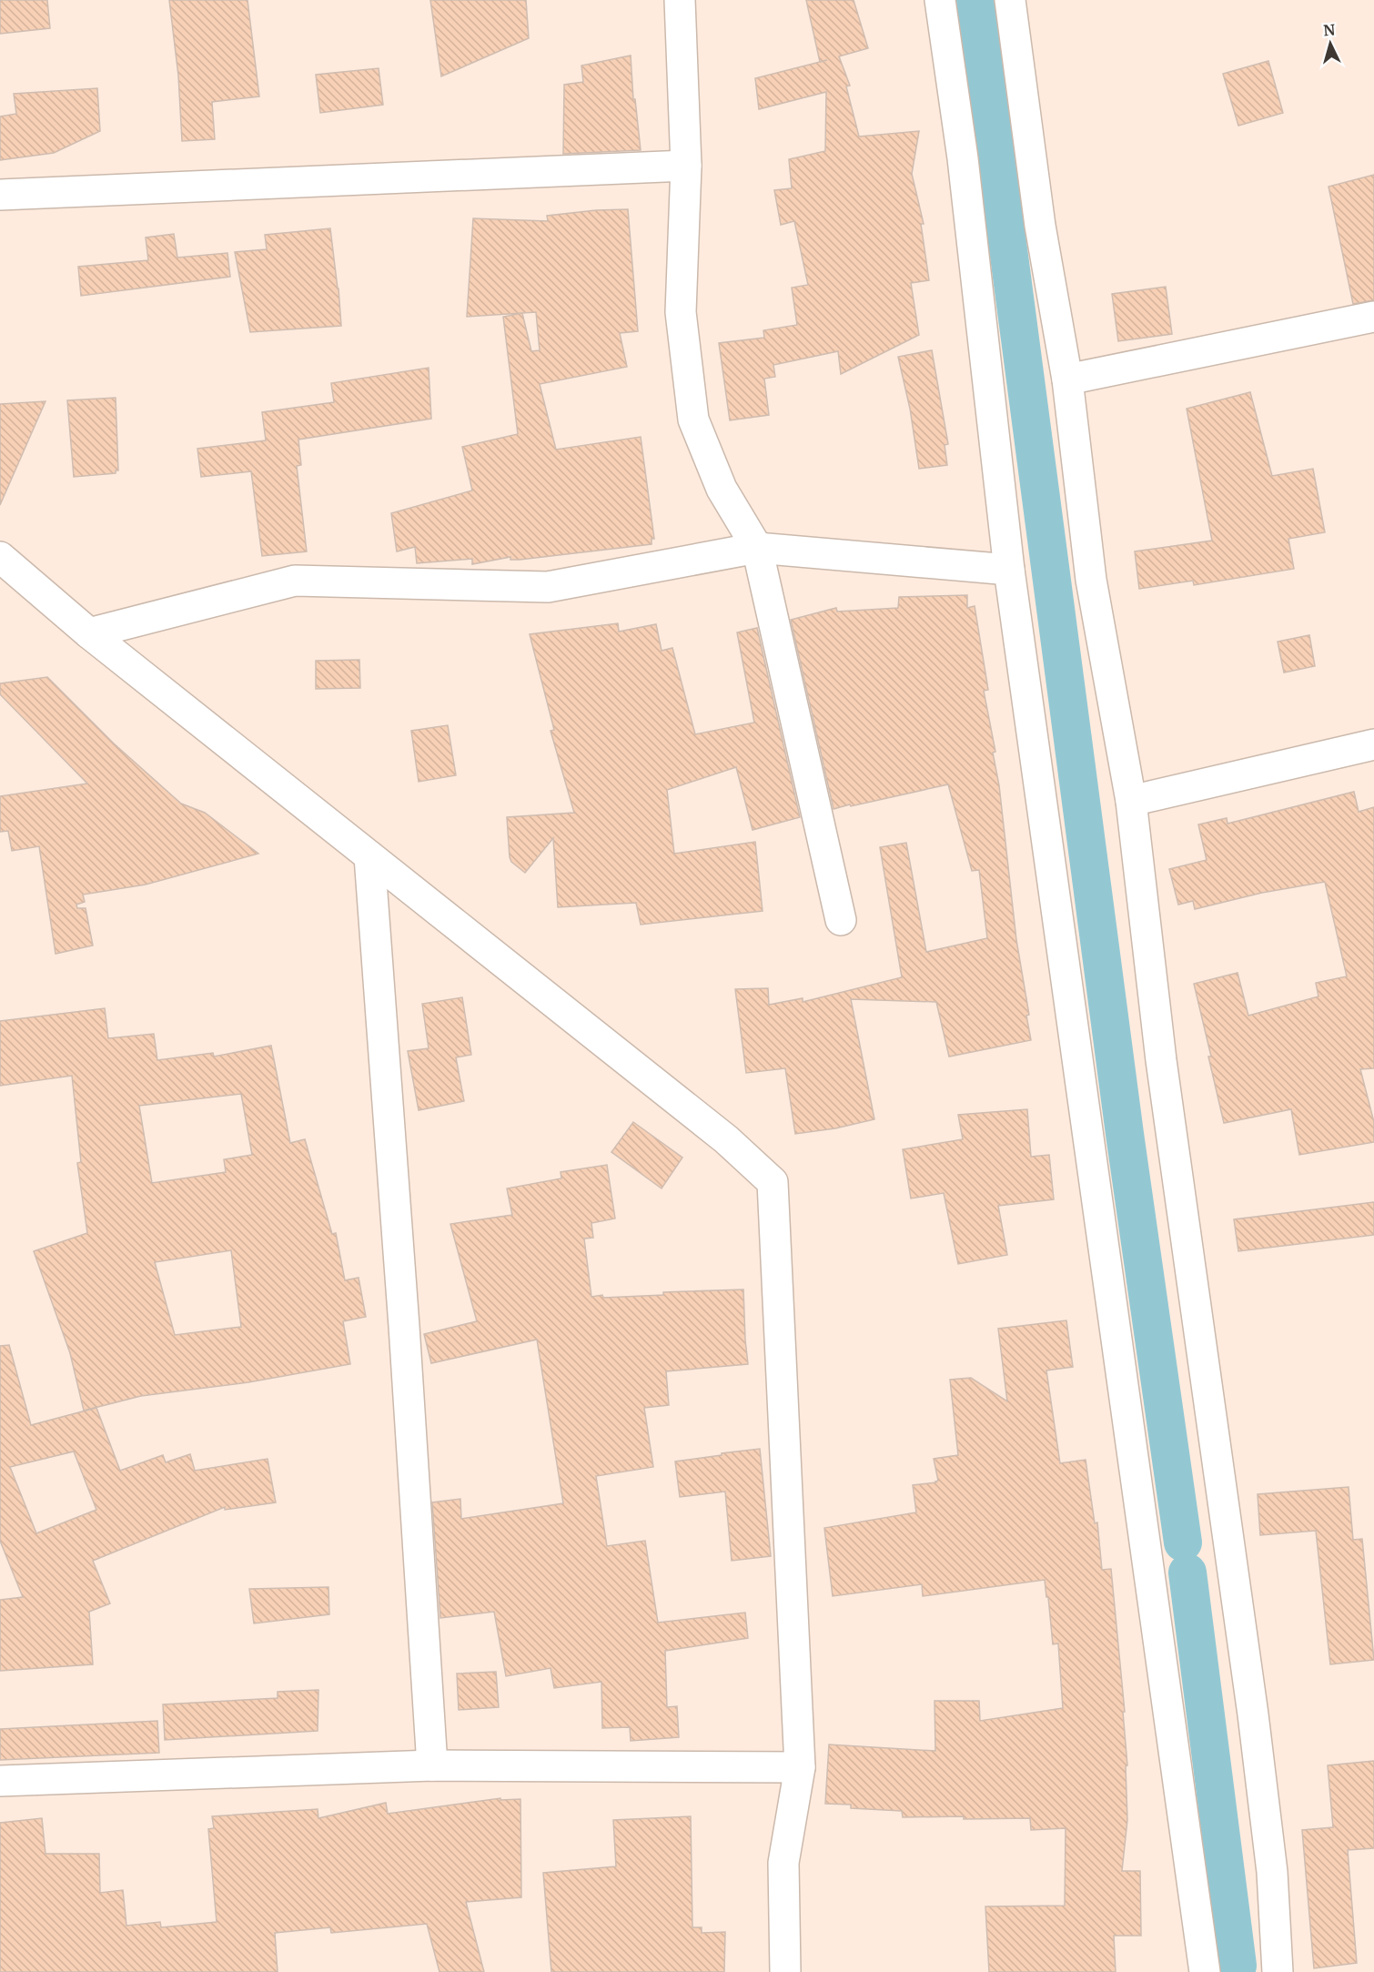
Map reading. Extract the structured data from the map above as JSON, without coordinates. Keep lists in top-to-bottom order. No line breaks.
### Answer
{"north":"top"}
